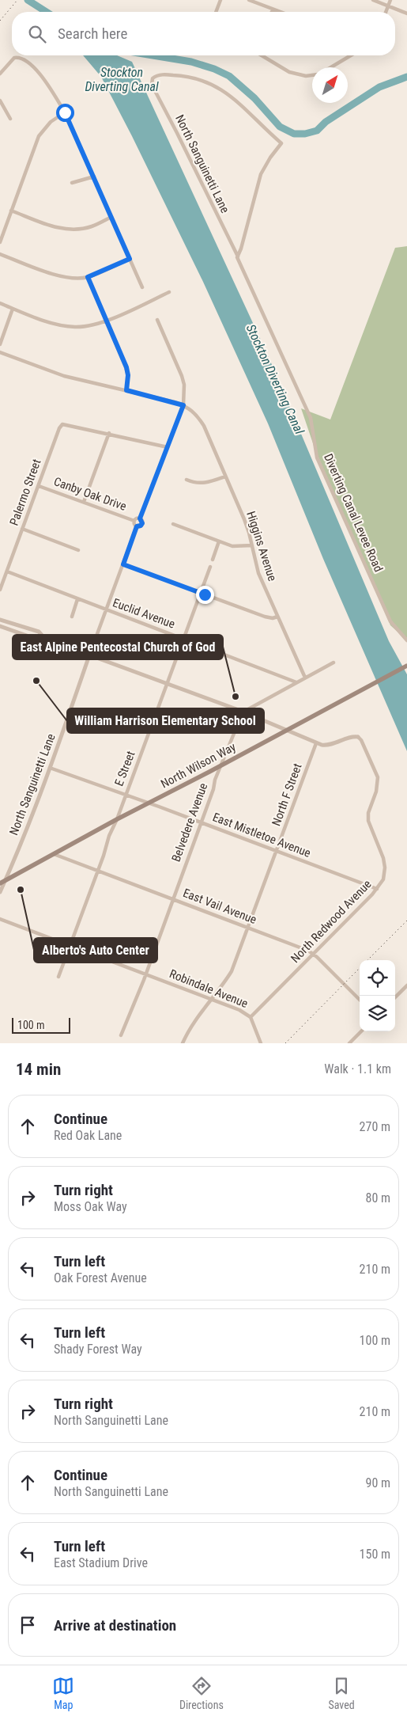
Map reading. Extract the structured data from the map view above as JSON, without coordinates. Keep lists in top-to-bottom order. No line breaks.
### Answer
{"streets":{"main road":["North Wilson Way"],"street":["North Sanguinetti Lane","Palermo Street","Canby Oak Drive","Diverting Canal Levee Road","Higgins Avenue","Euclid Avenue","E Street","North F Street","Belvedere Avenue","East Mistletoe Avenue","East Vail Avenue","North Redwood Avenue","Robindale Avenue"]},"crossings":[["North Sanguinetti Lane","Canby Oak Drive"],["North Sanguinetti Lane","Diverting Canal Levee Road"],["North Sanguinetti Lane","Euclid Avenue"],["North Sanguinetti Lane","North Wilson Way"],["North Sanguinetti Lane","East Mistletoe Avenue"],["Palermo Street","Canby Oak Drive"],["Palermo Street","Euclid Avenue"],["Euclid Avenue","E Street"],["North Wilson Way","E Street"],["North Wilson Way","Belvedere Avenue"],["North Wilson Way","East Mistletoe Avenue"],["North Wilson Way","East Vail Avenue"],["E Street","East Mistletoe Avenue"],["E Street","East Vail Avenue"],["E Street","Robindale Avenue"],["North F Street","East Mistletoe Avenue"],["North F Street","East Vail Avenue"],["North F Street","Robindale Avenue"],["Belvedere Avenue","East Mistletoe Avenue"],["Belvedere Avenue","East Vail Avenue"],["Belvedere Avenue","Robindale Avenue"],["East Mistletoe Avenue","North Redwood Avenue"],["East Vail Avenue","North Redwood Avenue"],["North Redwood Avenue","Robindale Avenue"]],"water":["Stockton Diverting Canal"],"places":["William Harrison Elementary School","East Alpine Pentecostal Church of God","Alberto's Auto Center"],"scale_bar":"100 m","north":"top right","page":{"search":"Search here","scale":"100 m","heading":["14 min","Walk · 1.1 km"],"list":[["Continue","Red Oak Lane","270 m"],["Turn right","Moss Oak Way","80 m"],["Turn left","Oak Forest Avenue","210 m"],["Turn left","Shady Forest Way","100 m"],["Turn right","North Sanguinetti Lane","210 m"],["Continue","North Sanguinetti Lane","90 m"],["Turn left","East Stadium Drive","150 m"],"Arrive at destination"],"nav":["Map","Directions","Saved"]}}
